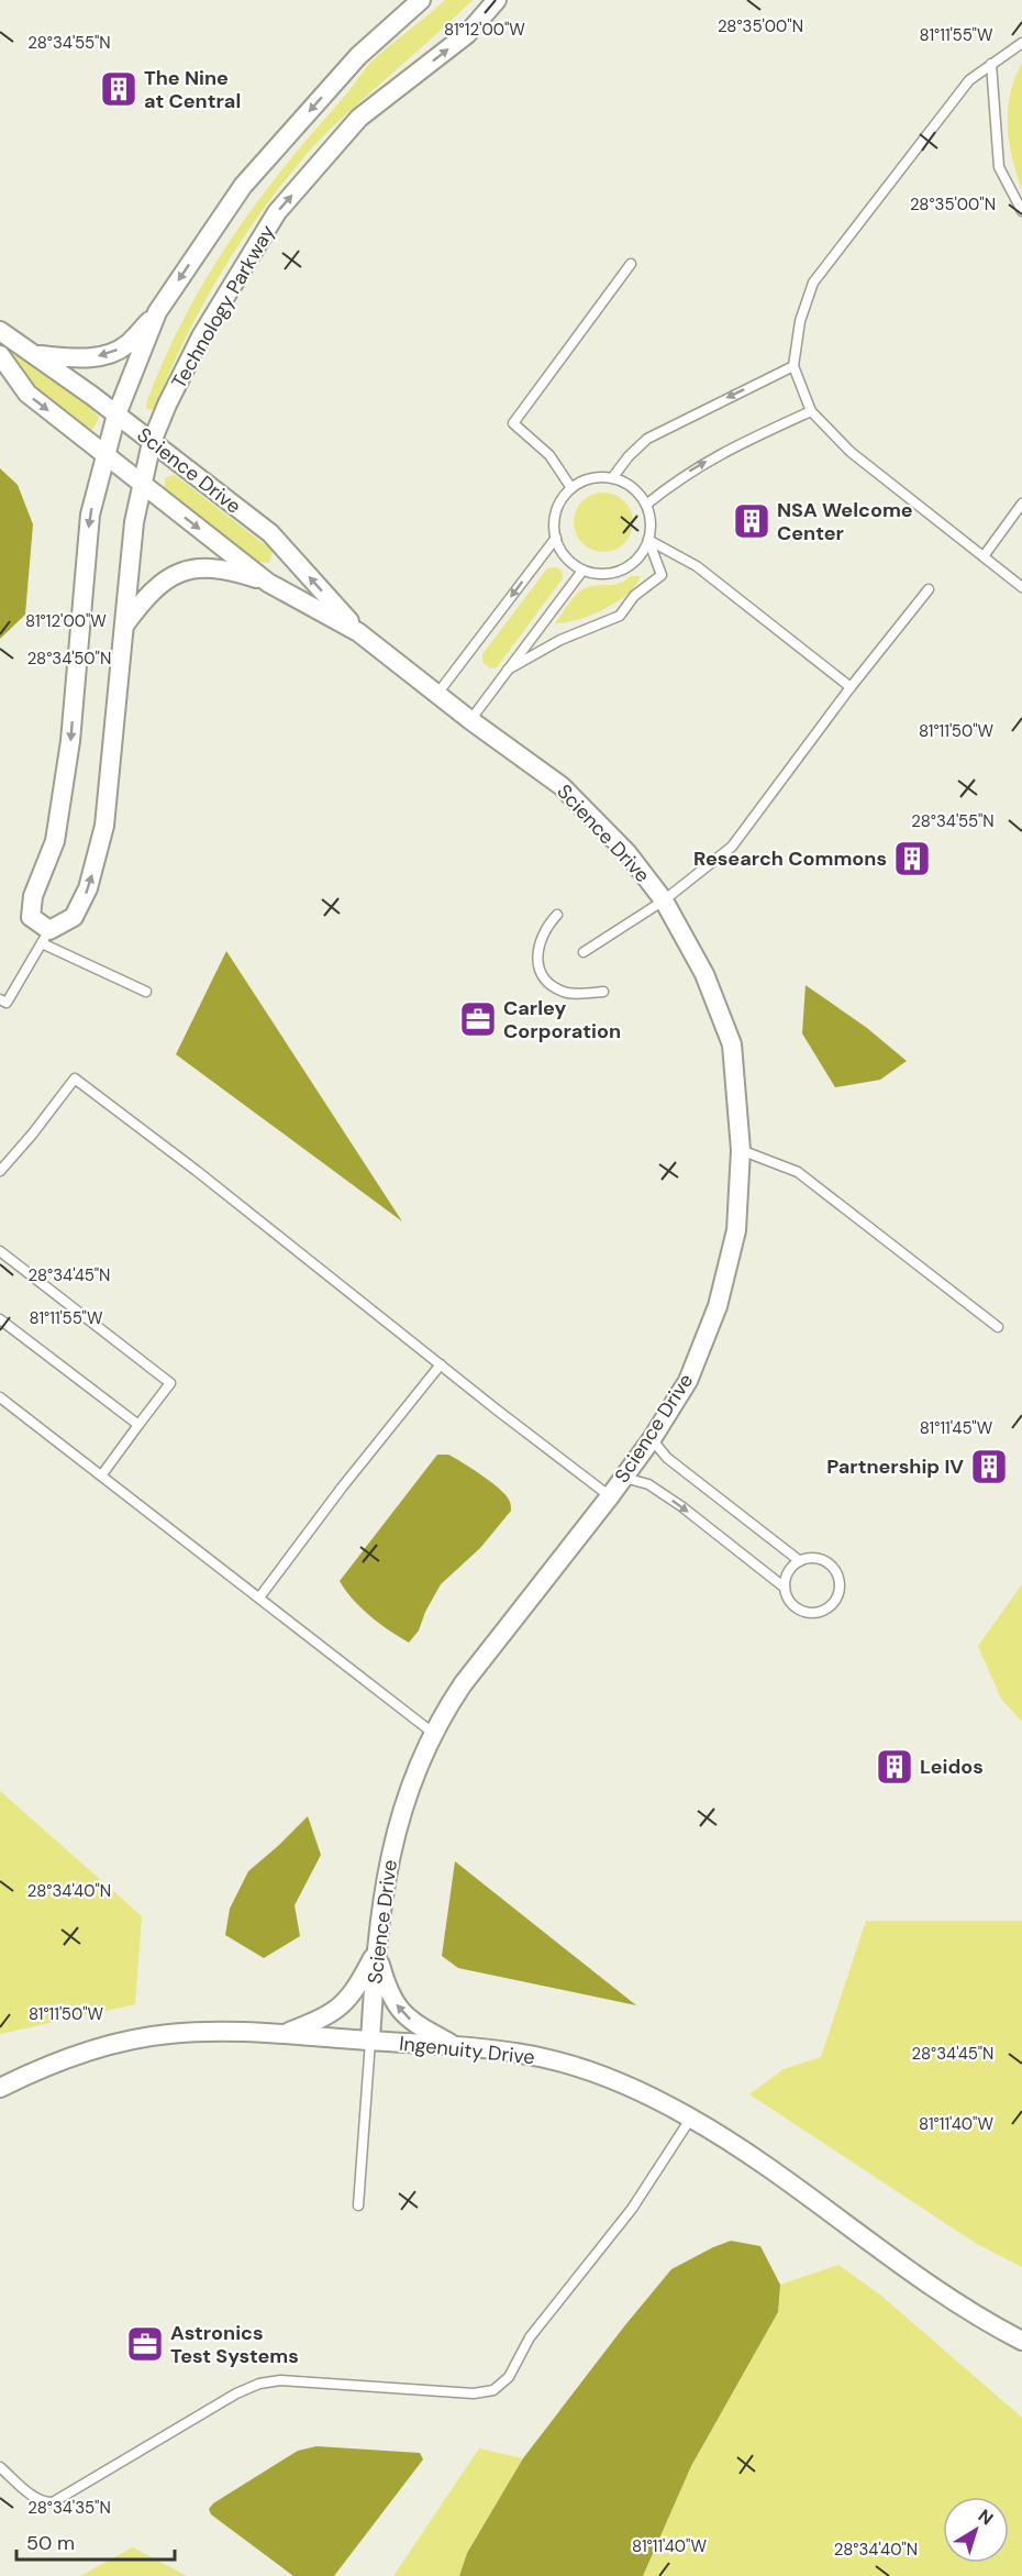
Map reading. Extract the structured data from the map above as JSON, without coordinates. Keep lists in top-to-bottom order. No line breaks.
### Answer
{"streets":{"street":["Technology Parkway","Science Drive","Ingenuity Drive"]},"crossings":[["Technology Parkway","Science Drive"],["Science Drive","Ingenuity Drive"]],"places":{"building":["The Nine at Central","NSA Welcome Center","Research Commons","Partnership IV","Leidos"],"office":["Carley Corporation","Astronics Test Systems"]},"scale_bar":"50 m","north":"top right","coordinates":["28°35'00\"N","81°12'00\"W","81°11'55\"W","28°34'55\"N","28°34'50\"N","81°11'50\"W","28°34'45\"N","81°11'45\"W","28°34'40\"N","81°11'40\"W","28°34'35\"N"]}
